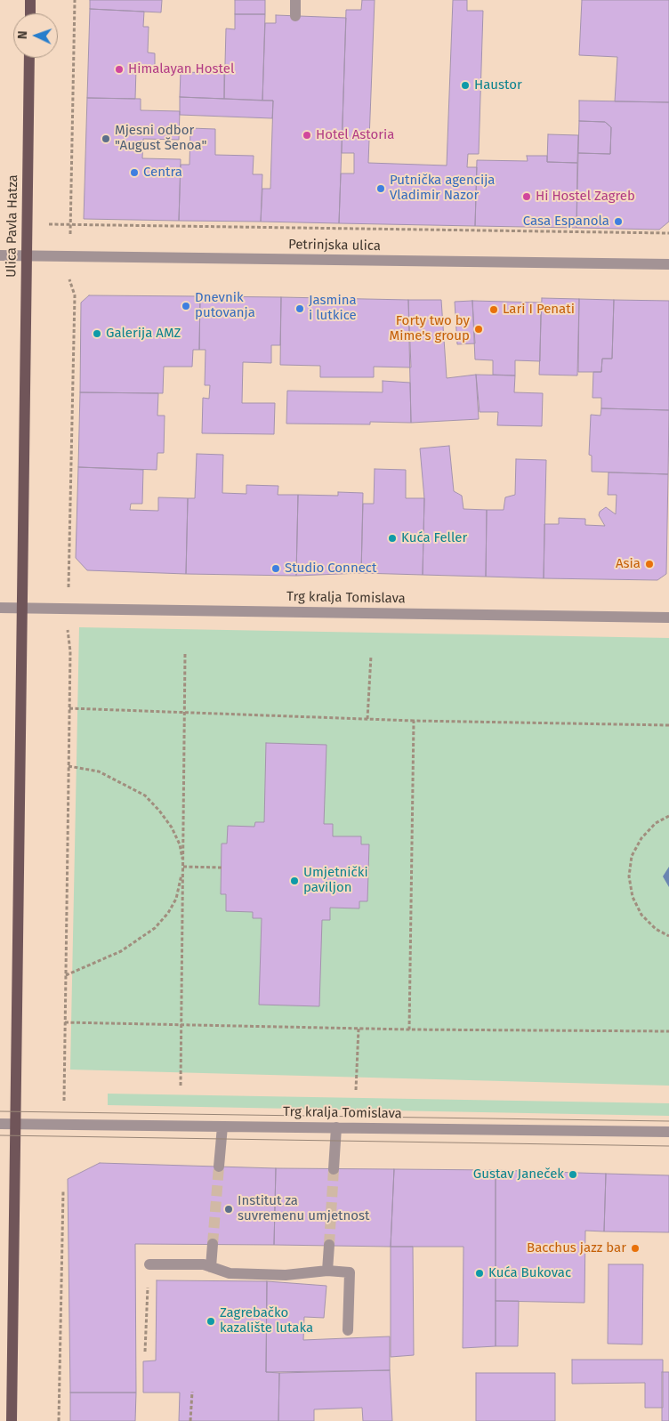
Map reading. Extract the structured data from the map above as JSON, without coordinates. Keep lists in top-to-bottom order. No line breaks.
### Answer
{"streets":{"main road":["Ulica Pavla Hatza"],"street":["Petrinjska ulica","Trg kralja Tomislava"]},"crossings":[["Ulica Pavla Hatza","Petrinjska ulica"],["Ulica Pavla Hatza","Trg kralja Tomislava"]],"places":["Himalayan Hostel","Haustor","Hotel Astoria","Mjesni odbor \"August Šenoa\"","Centra","Putnička agencija Vladimir Nazor","Hi Hostel Zagreb","Casa Espanola","Dnevnik putovanja","Jasmina i lutkice","Lari I Penati","Forty two by Mime's group","Galerija AMZ","Kuća Feller","Asia","Studio Connect","Umjetnički paviljon","Gustav Janeček","Institut za suvremenu umjetnost","Bacchus jazz bar","Kuća Bukovac","Zagrebačko kazalište lutaka"],"north":"left"}
